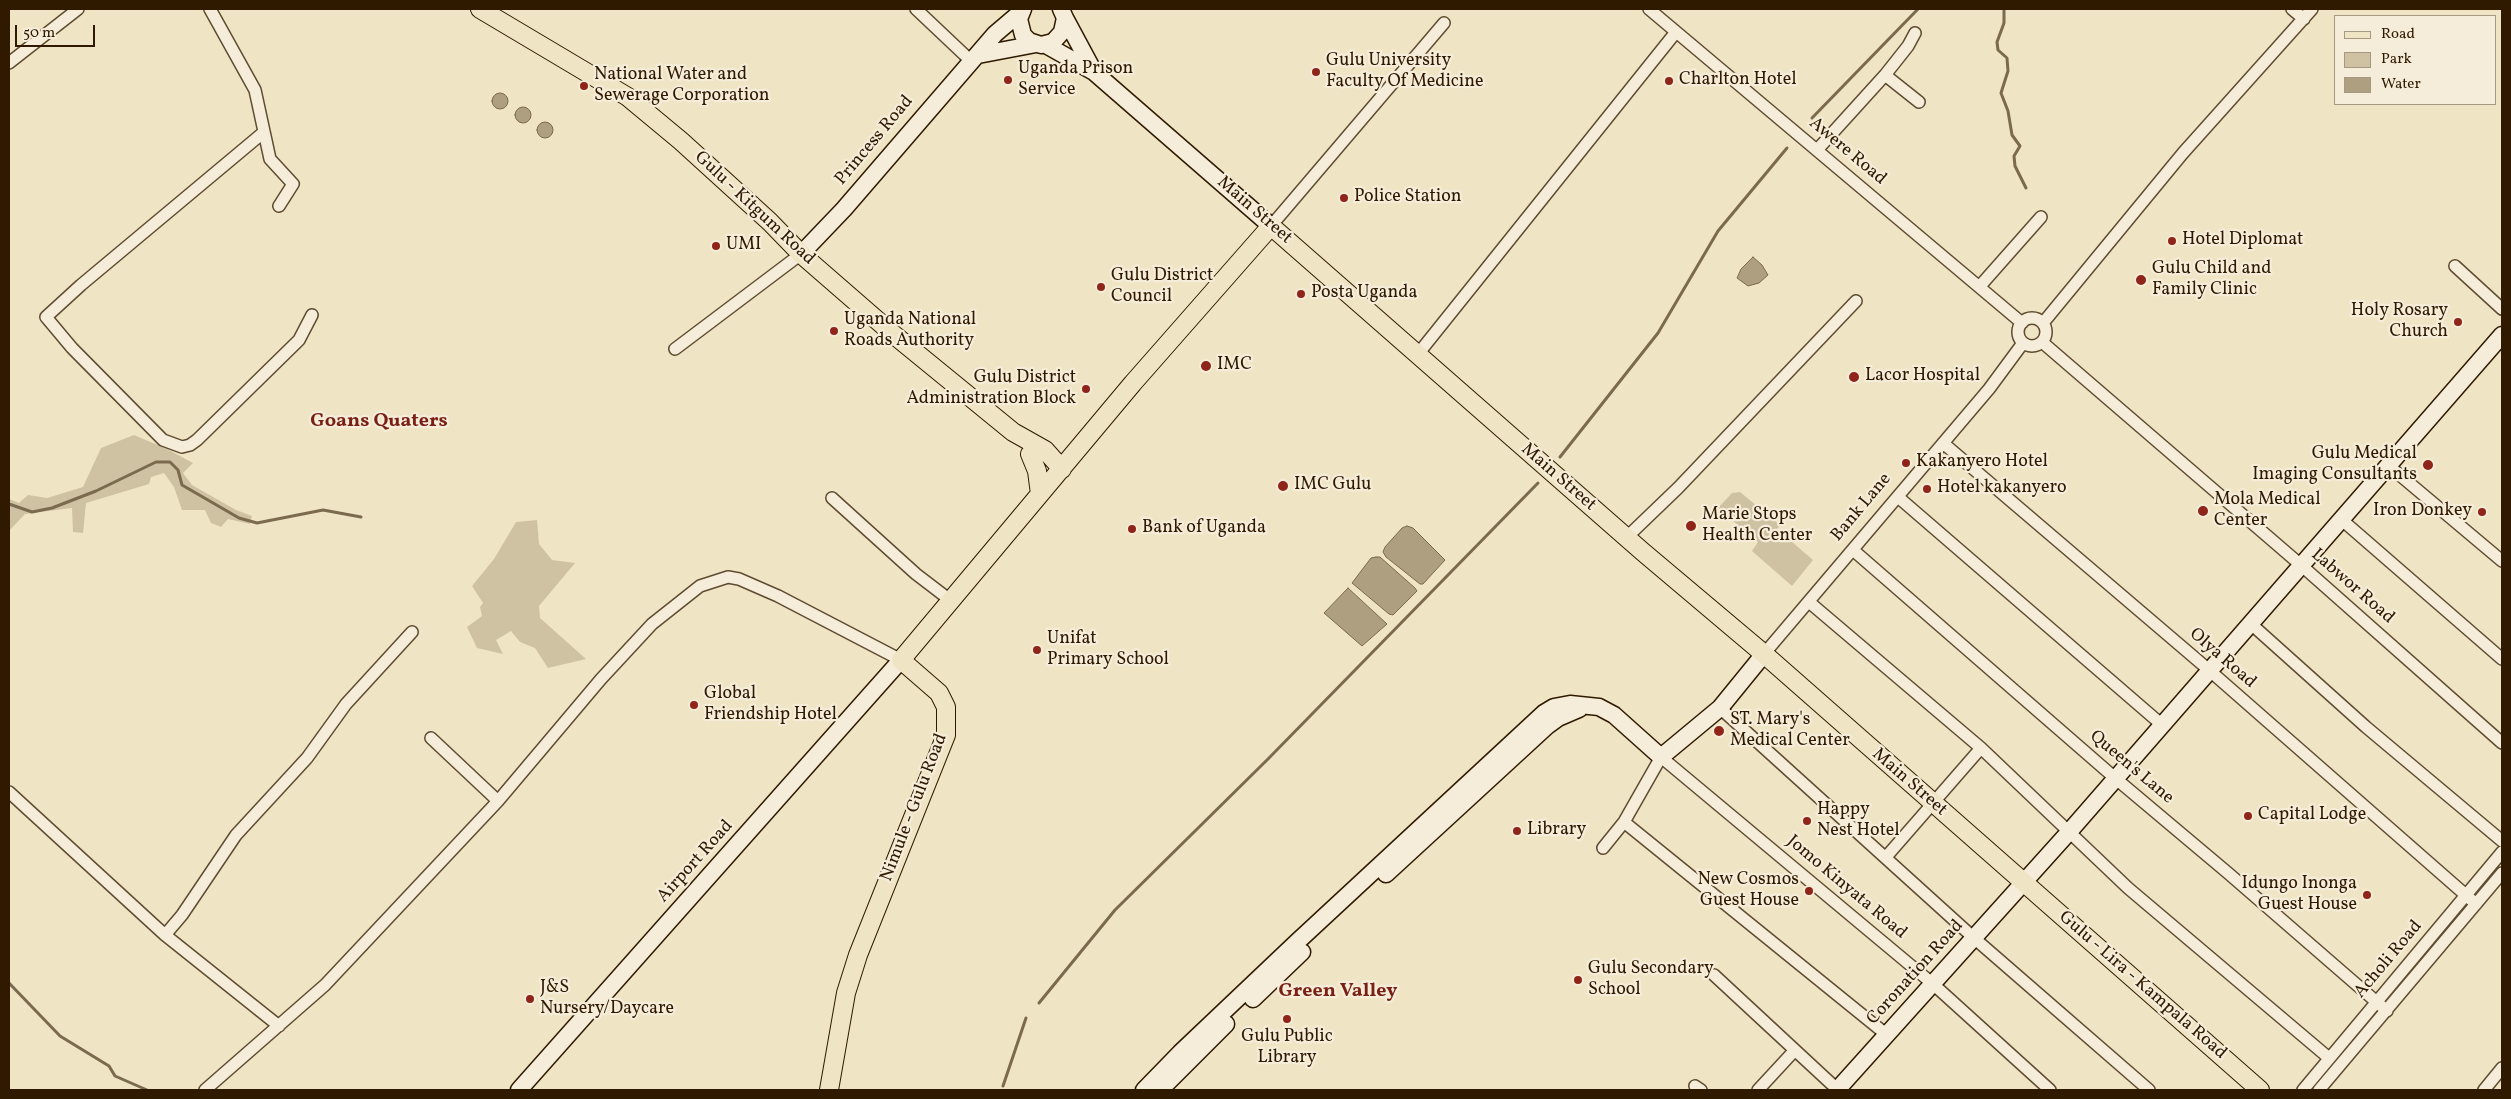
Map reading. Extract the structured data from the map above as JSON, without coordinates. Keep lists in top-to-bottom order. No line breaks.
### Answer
{"streets":{"main road":["Gulu - Kitgum Road","Main Street","Nimule - Gulu Road","Gulu - Lira - Kampala Road"],"street":["Princess Road","Awere Road","Bank Lane","Labwor Road","Olya Road","Queen's Lane","Airport Road","Jomo Kinyata Road","Acholi Road","Coronation Road"]},"crossings":[["Princess Road","Gulu - Kitgum Road"],["Awere Road","Bank Lane"],["Awere Road","Labwor Road"],["Main Street","Bank Lane"],["Main Street","Coronation Road"],["Main Street","Gulu - Lira - Kampala Road"],["Bank Lane","Labwor Road"],["Bank Lane","Olya Road"],["Bank Lane","Queen's Lane"],["Bank Lane","Jomo Kinyata Road"],["Labwor Road","Coronation Road"],["Olya Road","Acholi Road"],["Olya Road","Coronation Road"],["Queen's Lane","Acholi Road"],["Queen's Lane","Coronation Road"],["Nimule - Gulu Road","Airport Road"],["Jomo Kinyata Road","Coronation Road"],["Coronation Road","Gulu - Lira - Kampala Road"]],"districts":["Goans Quaters","Green Valley"],"places":["Gulu University Faculty Of Medicine","Uganda Prison Service","Charlton Hotel","National Water and Sewerage Corporation","Police Station","Hotel Diplomat","UMI","Gulu Child and Family Clinic","Gulu District Council","Posta Uganda","Holy Rosary Church","Uganda National Roads Authority","IMC","Lacor Hospital","Gulu District Administration Block","Kakanyero Hotel","Gulu Medical Imaging Consultants","IMC Gulu","Hotel kakanyero","Mola Medical Center","Iron Donkey","Marie Stops Health Center","Bank of Uganda","Unifat Primary School","Global Friendship Hotel","ST. Mary's Medical Center","Capital Lodge","Happy Nest Hotel","Library","New Cosmos Guest House","Idungo Inonga Guest House","Gulu Secondary School","J&S Nursery/Daycare","Gulu Public Library"],"legend":["Road","Park","Water"],"scale_bar":"50 m"}
